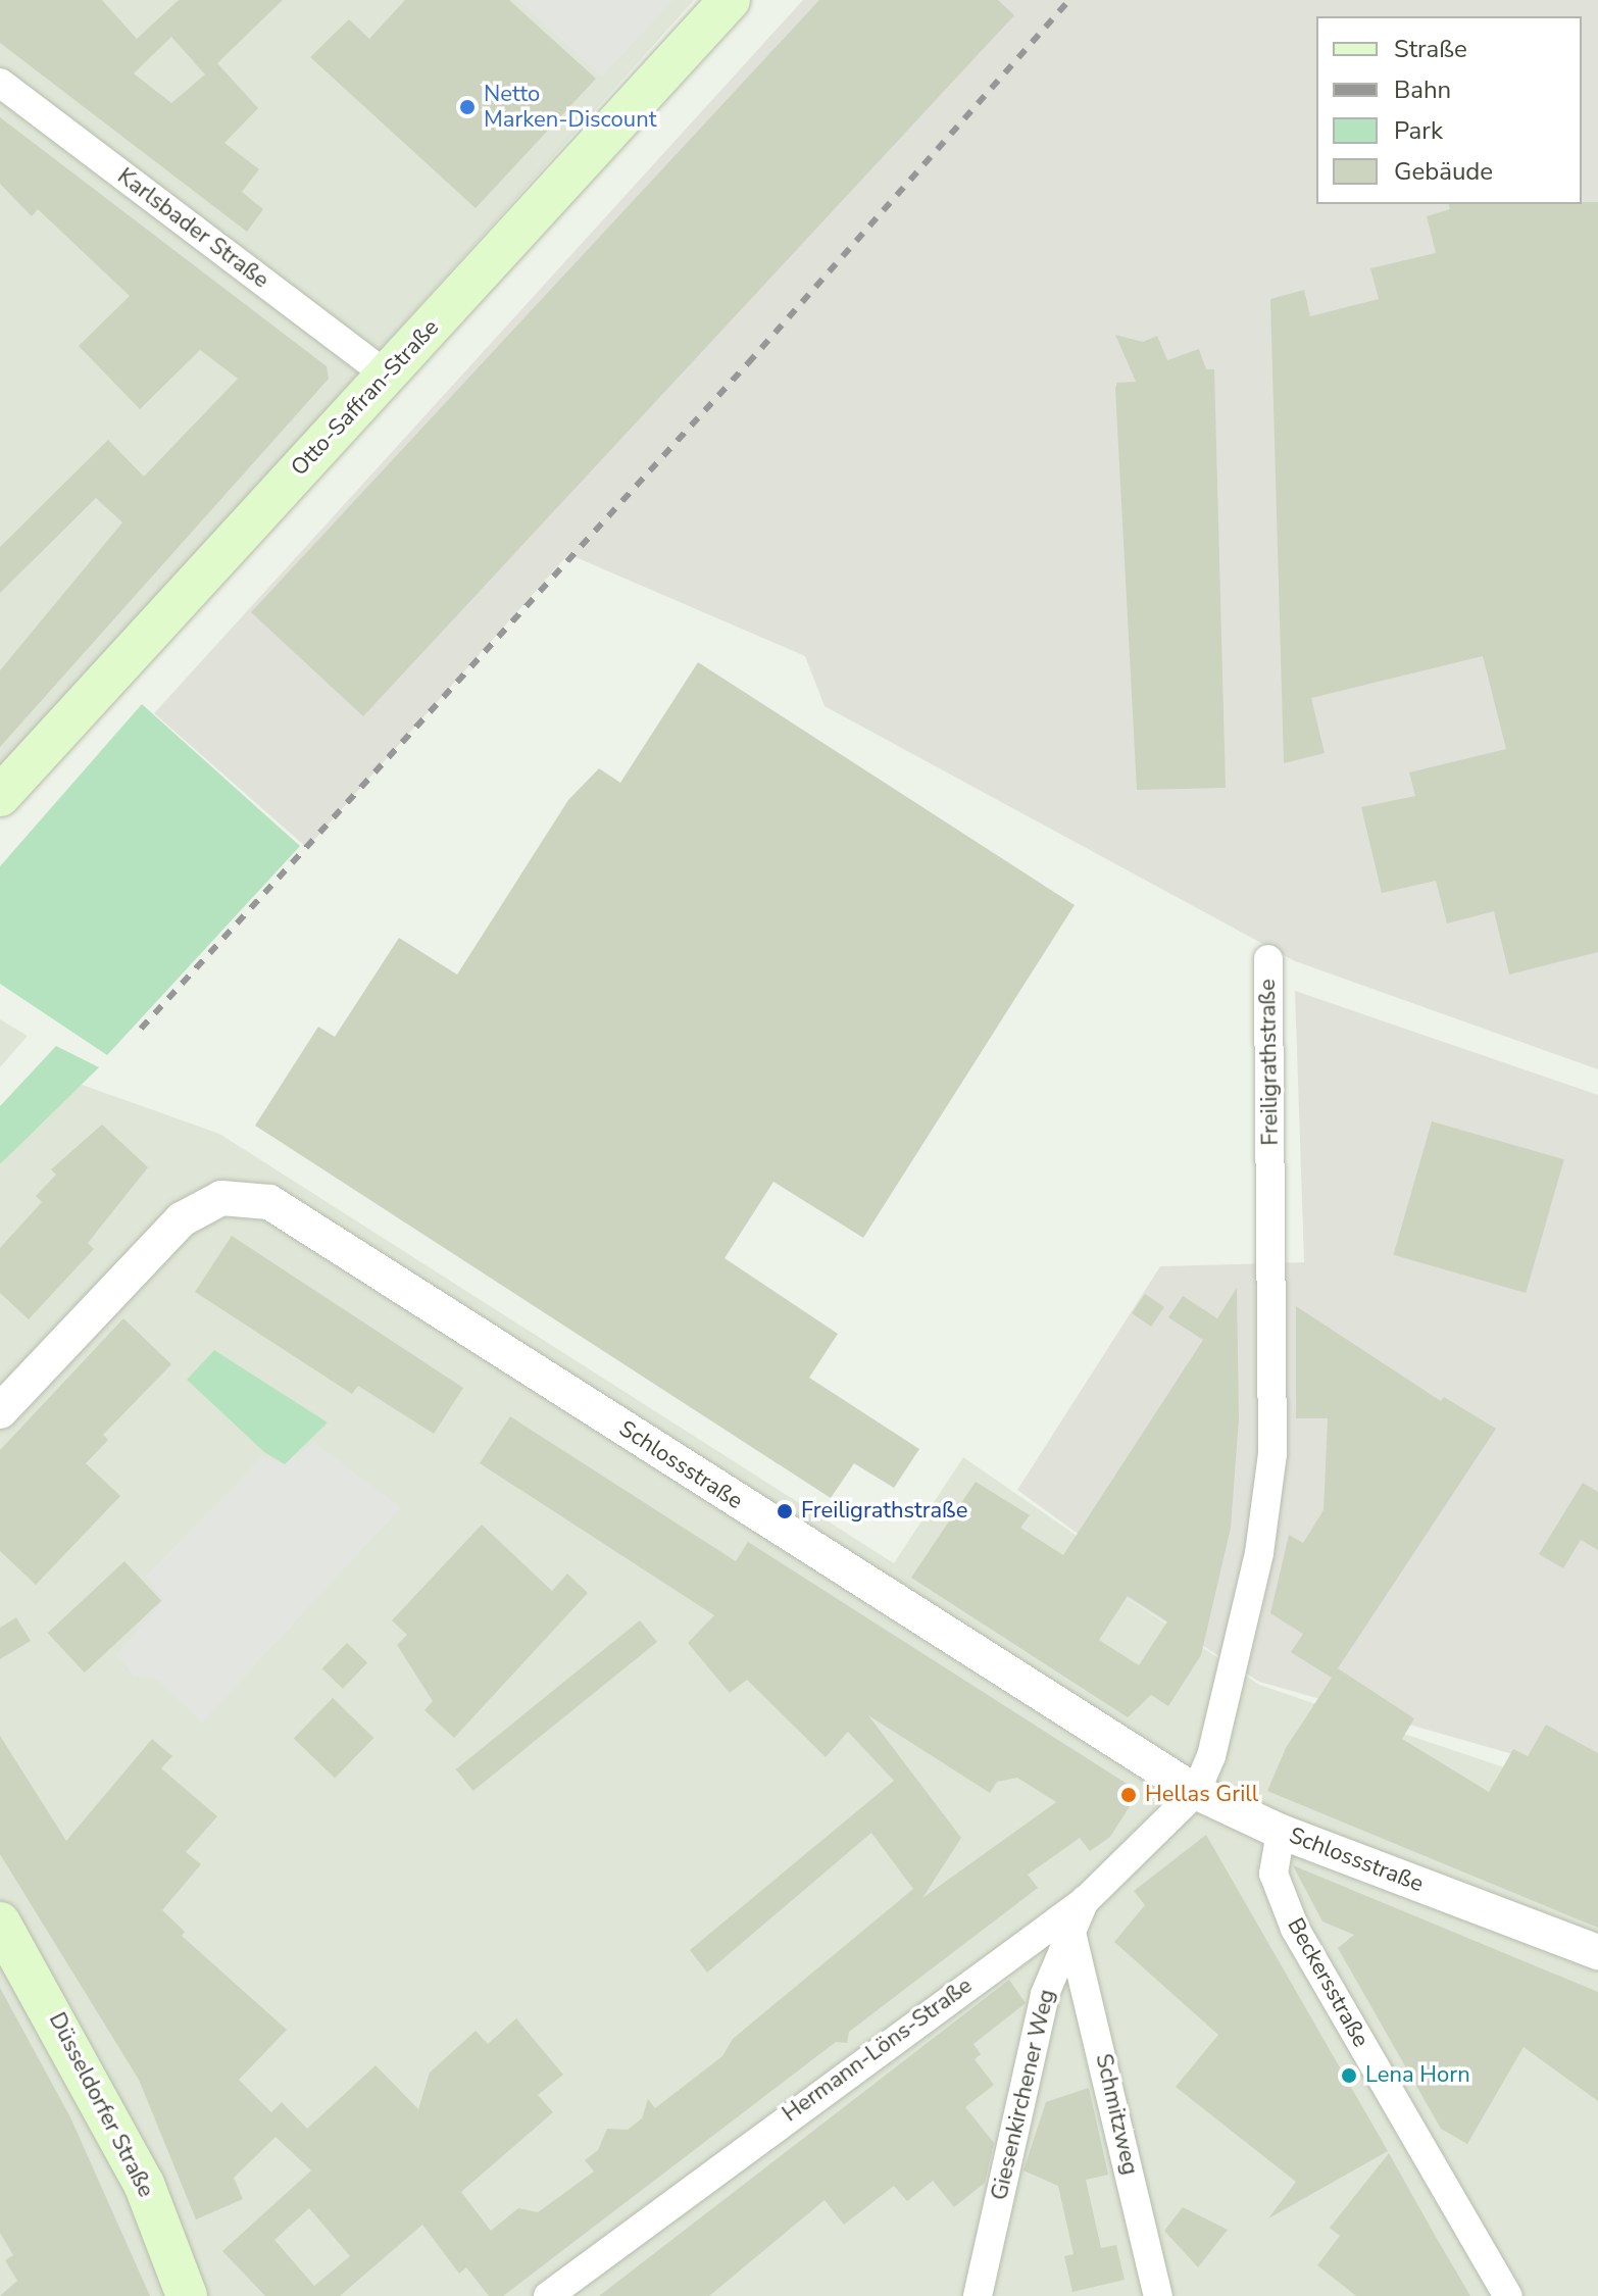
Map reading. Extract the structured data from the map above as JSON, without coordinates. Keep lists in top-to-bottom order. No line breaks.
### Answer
{"streets":{"main road":["Otto-Saffran-Straße","Düsseldorfer Straße"],"street":["Karlsbader Straße","Freiligrathstraße","Schlossstraße","Beckersstraße","Hermann-Löns-Straße","Giesenkirchener Weg","Schmitzweg"]},"crossings":[["Karlsbader Straße","Otto-Saffran-Straße"],["Freiligrathstraße","Schlossstraße"],["Freiligrathstraße","Hermann-Löns-Straße"],["Schlossstraße","Beckersstraße"],["Schlossstraße","Hermann-Löns-Straße"],["Hermann-Löns-Straße","Giesenkirchener Weg"],["Giesenkirchener Weg","Schmitzweg"]],"places":["Netto Marken-Discount","Freiligrathstraße","Hellas Grill","Lena Horn"],"legend":["Straße","Bahn","Park","Gebäude"]}
